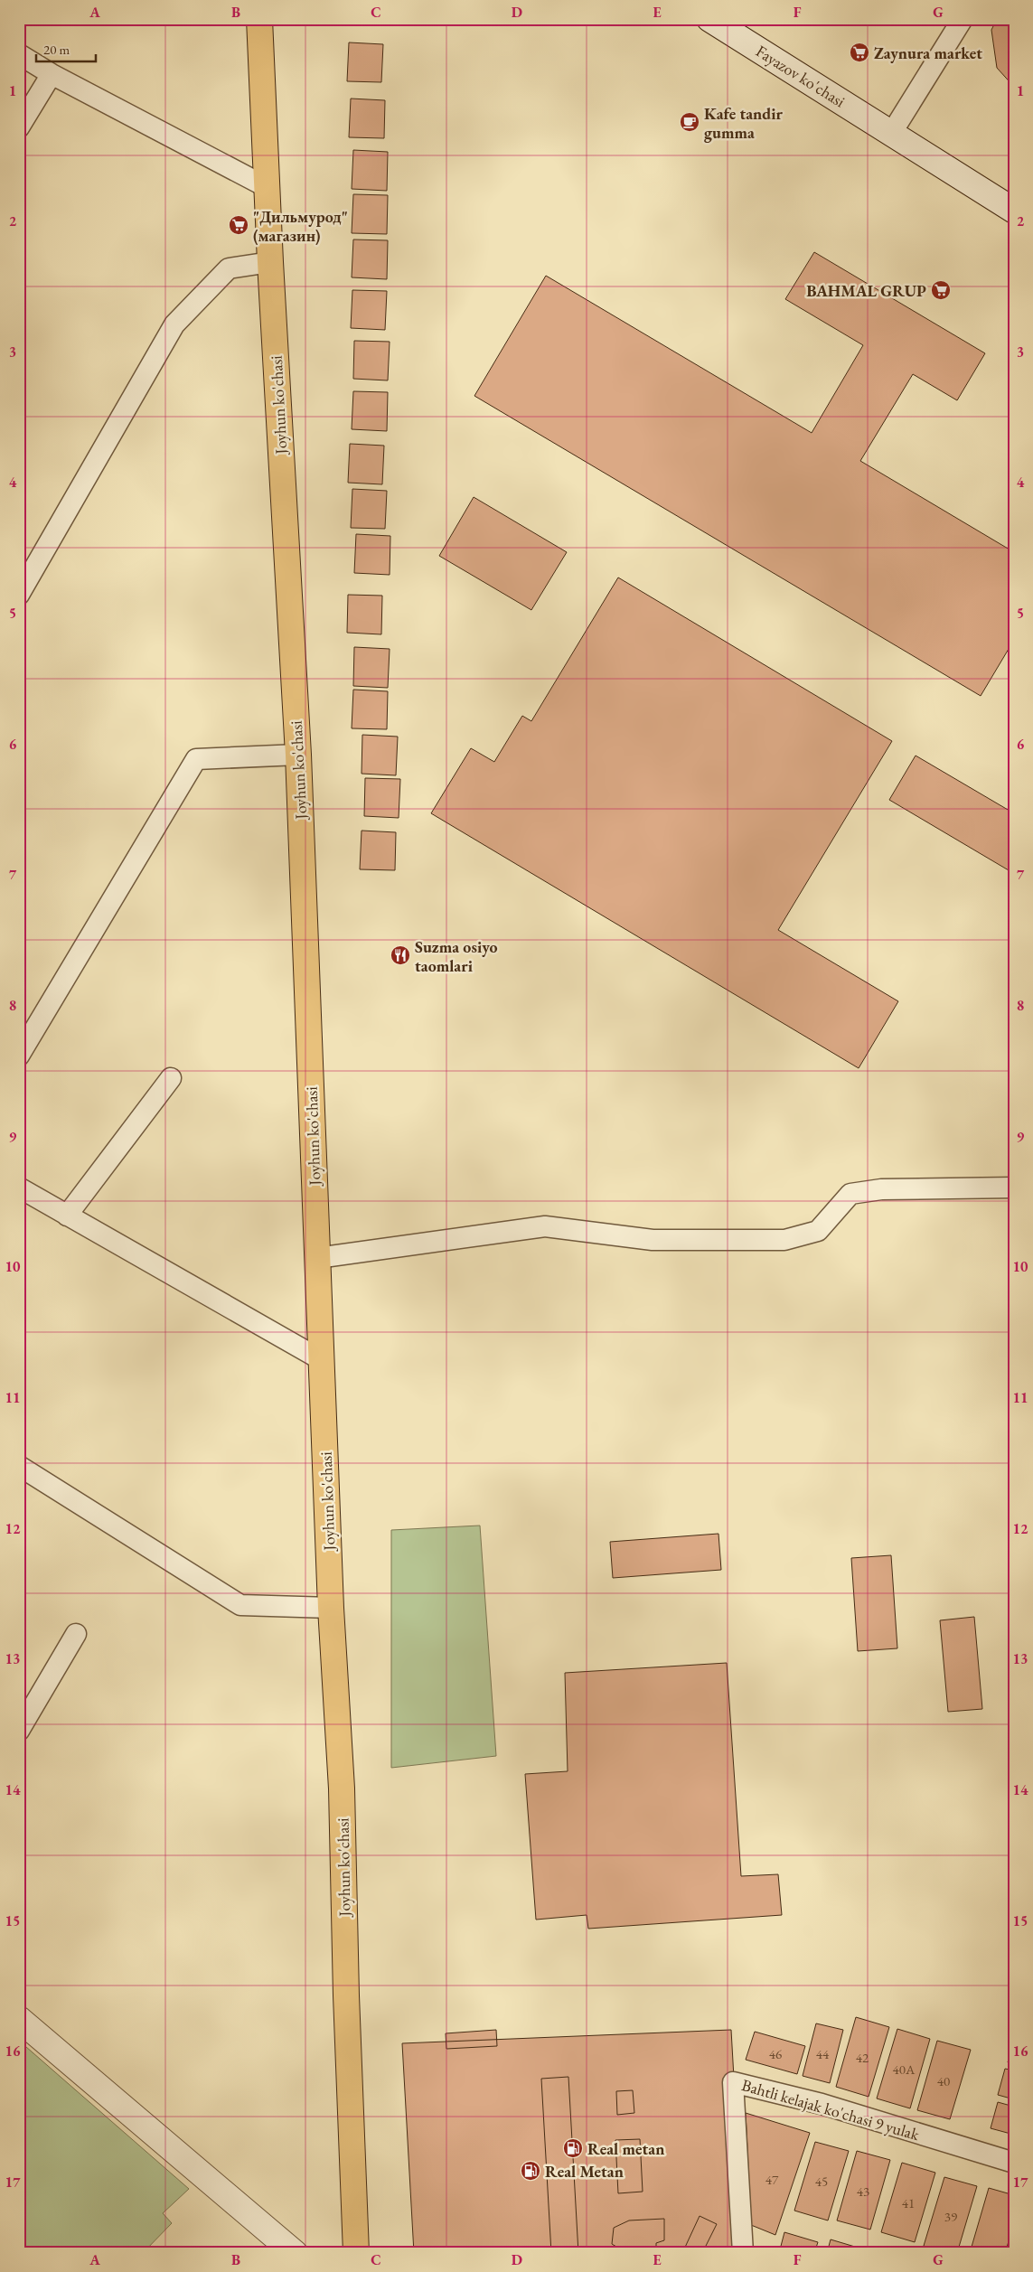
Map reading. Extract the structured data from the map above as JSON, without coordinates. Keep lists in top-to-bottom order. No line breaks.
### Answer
{"streets":{"main road":["Fayazov ko'chasi","Joyhun ko'chasi"],"street":["Bahtli kelajak ko'chasi 9 yulak"]},"places":{"supermarket":["Zaynura market","\"Дильмурод\" (магазин)","BAHMAL GRUP"],"cafe":["Kafe tandir gumma"],"restaurant":["Suzma osiyo taomlari"],"fuel station":["Real metan","Real Metan"]},"house_numbers":["46","44","42","40А","40","47","45","43","41","39"],"scale_bar":"20 m","grid":{"columns":["A","B","C","D","E","F","G"],"rows":["1","2","3","4","5","6","7","8","9","10","11","12","13","14","15","16","17"]}}
